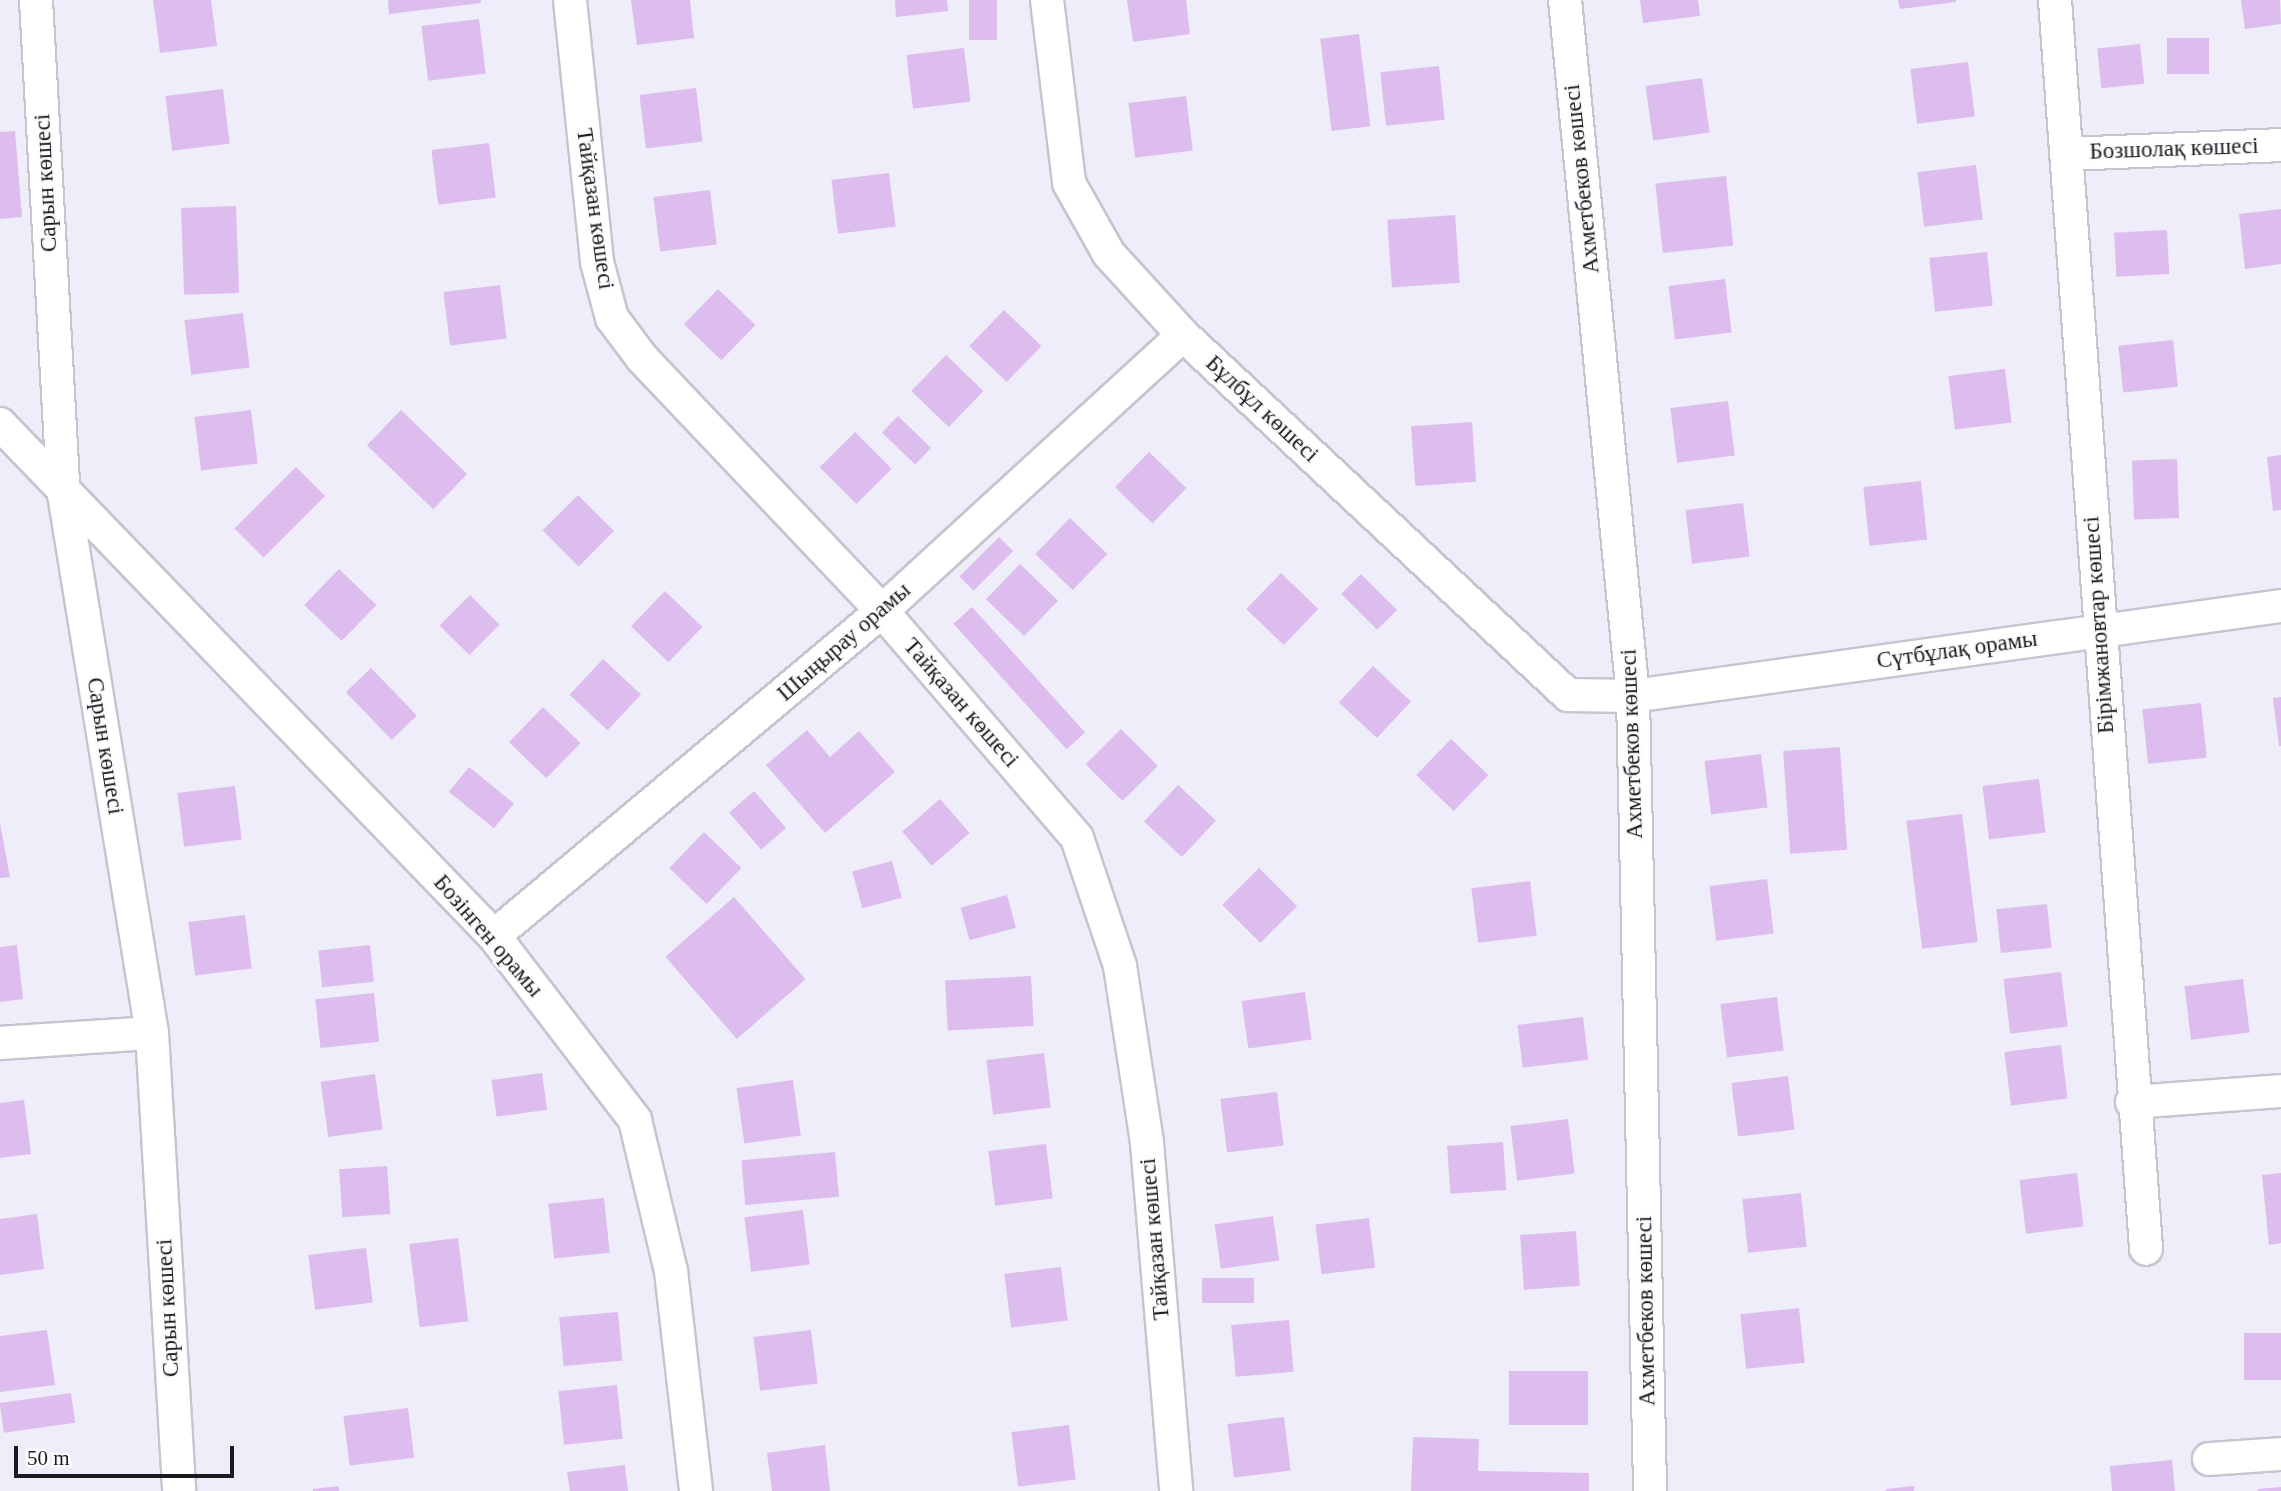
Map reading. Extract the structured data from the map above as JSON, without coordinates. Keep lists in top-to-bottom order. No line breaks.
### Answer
{"streets":{"street":["Бозшолақ көшесі","Ахметбеков көшесі","Сарын көшесі","Тайқазан көшесі","Бұлбұл көшесі","Бірімжановтар көшесі","Шыңырау орамы","Cүтбұлақ орамы","Бозінген орамы"]},"crossings":[["Бозшолақ көшесі","Бірімжановтар көшесі"],["Ахметбеков көшесі","Бұлбұл көшесі"],["Ахметбеков көшесі","Cүтбұлақ орамы"],["Сарын көшесі","Бозінген орамы"],["Тайқазан көшесі","Шыңырау орамы"],["Бұлбұл көшесі","Шыңырау орамы"],["Бұлбұл көшесі","Cүтбұлақ орамы"],["Бірімжановтар көшесі","Cүтбұлақ орамы"],["Шыңырау орамы","Бозінген орамы"]],"scale_bar":"50 m"}
